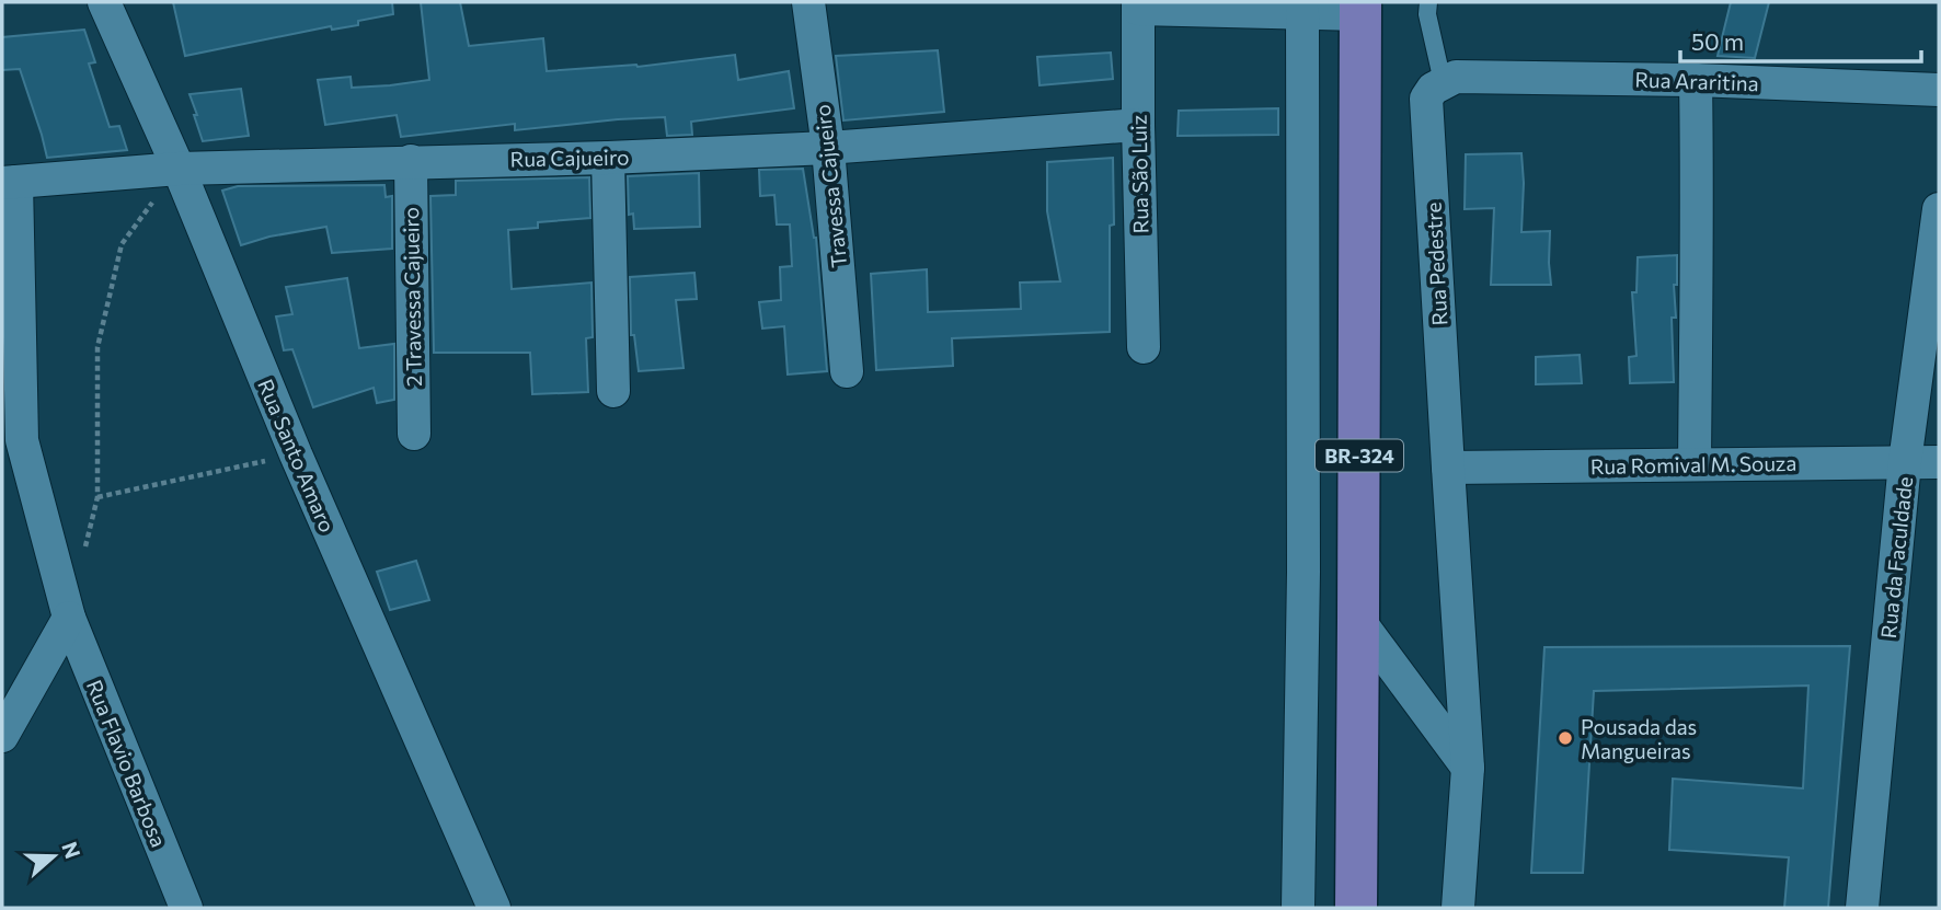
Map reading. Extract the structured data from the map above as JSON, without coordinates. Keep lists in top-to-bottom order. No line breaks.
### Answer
{"streets":{"highway":["BR-324"],"street":["Rua Araritina","Rua Cajueiro","Rua São Luiz","Travessa Cajueiro","Rua Pedestre","2 Travessa Cajueiro","Rua Santo Amaro","Rua Romival M. Souza","Rua da Faculdade","Rua Flavio Barbosa"]},"crossings":[["Rua Araritina","Rua Pedestre"],["Rua Cajueiro","Rua São Luiz"],["Rua Cajueiro","Travessa Cajueiro"],["Rua Cajueiro","2 Travessa Cajueiro"],["Rua Cajueiro","Rua Santo Amaro"],["Rua Cajueiro","Rua Flavio Barbosa"],["Rua Pedestre","Rua Romival M. Souza"],["Rua Romival M. Souza","Rua da Faculdade"]],"places":["Pousada das Mangueiras"],"scale_bar":"50 m","north":"right"}
